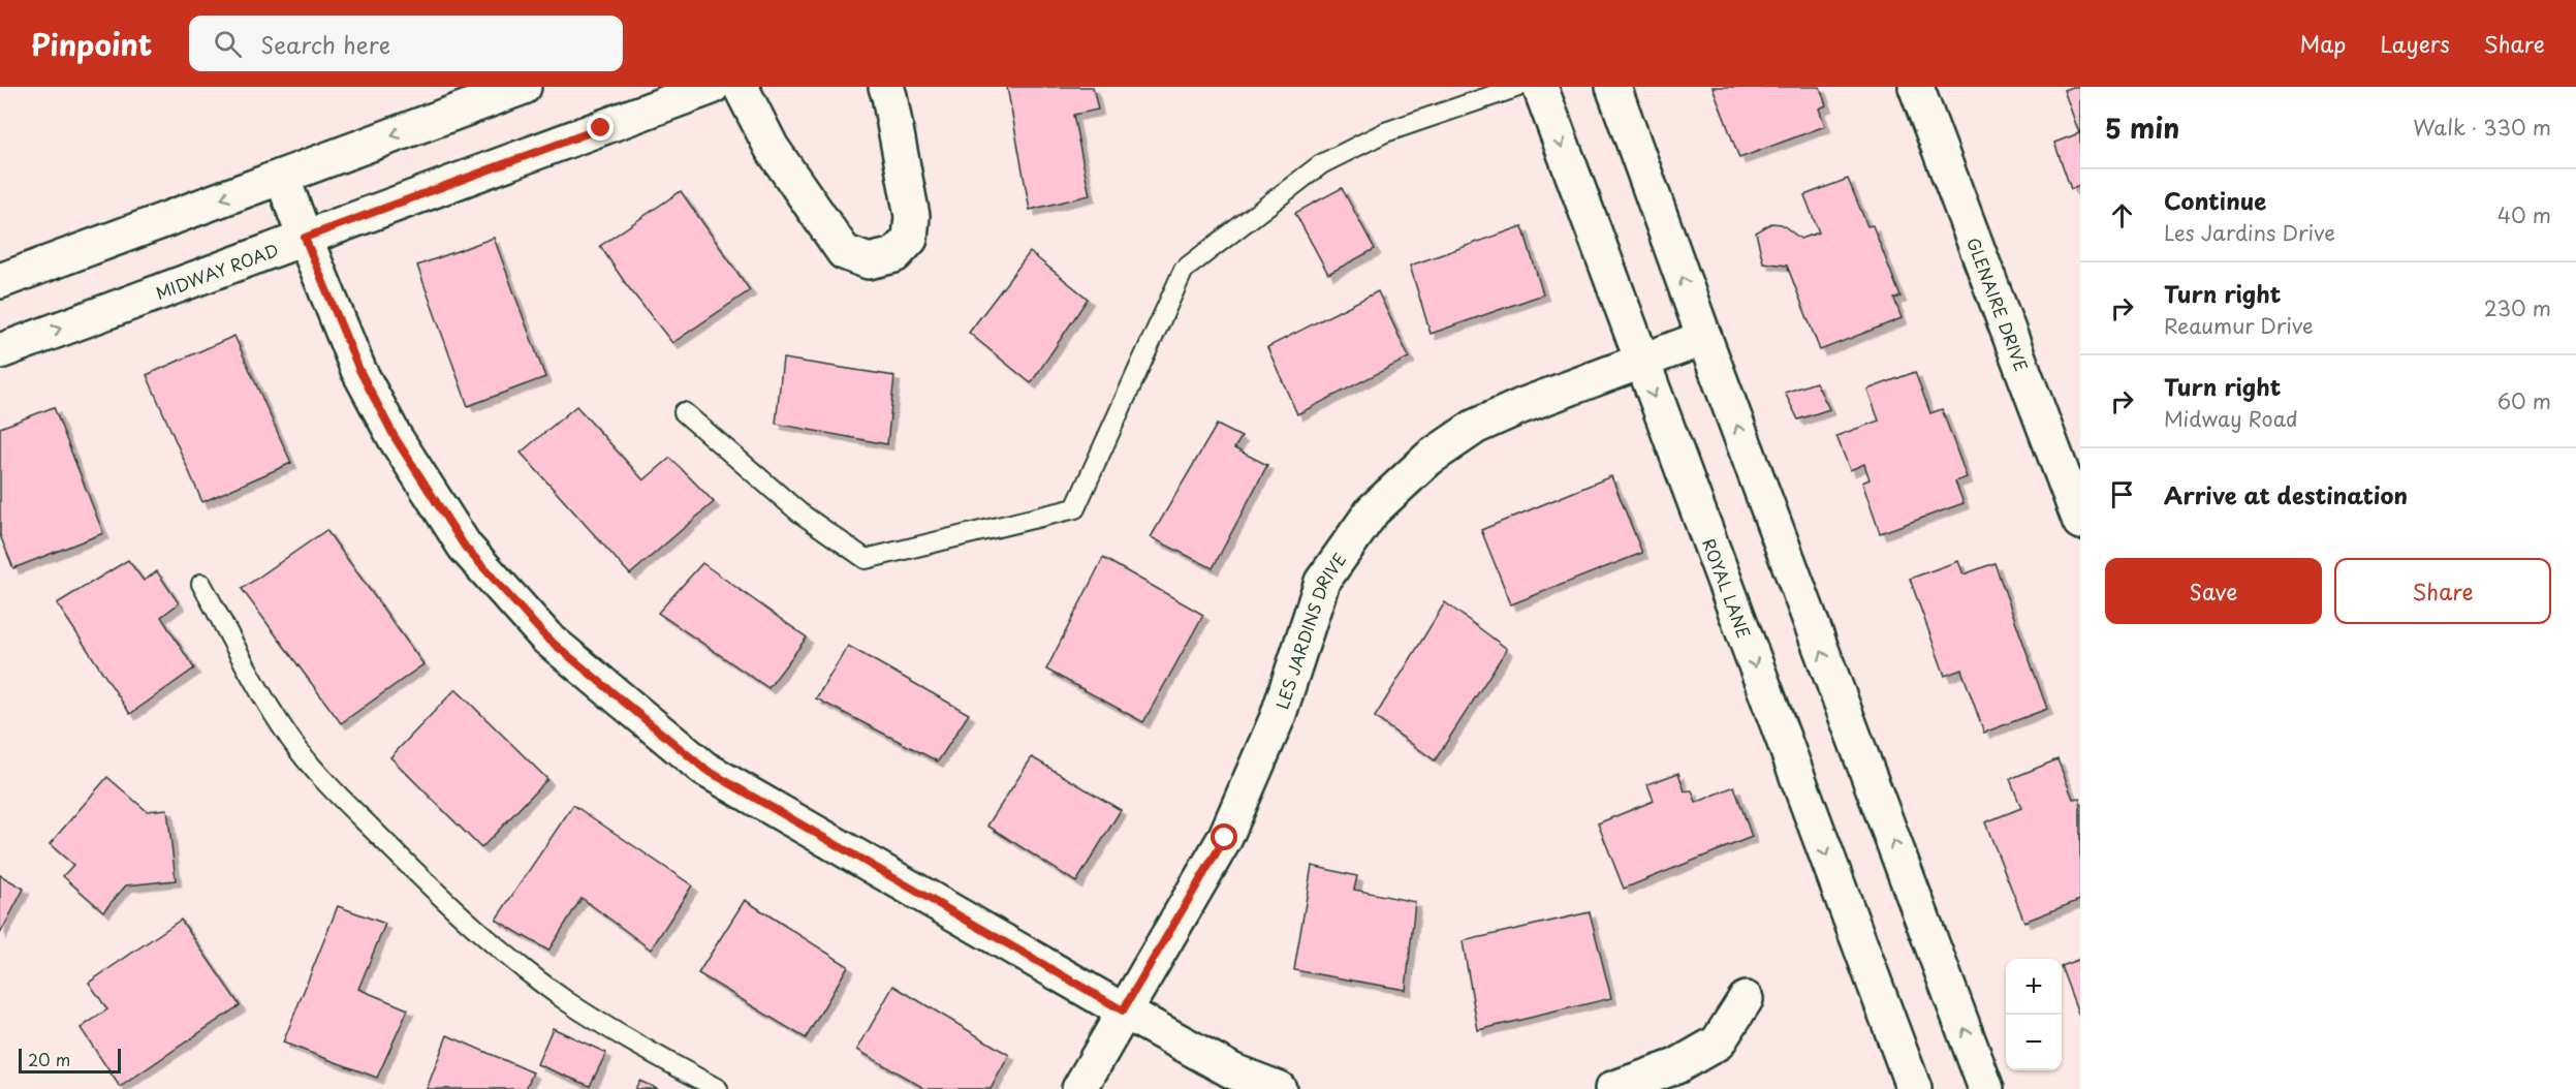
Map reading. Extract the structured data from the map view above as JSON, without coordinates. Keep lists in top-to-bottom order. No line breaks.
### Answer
{"streets":{"street":["MIDWAY ROAD","GLENAIRE DRIVE","ROYAL LANE","LES JARDINS DRIVE"]},"crossings":[["ROYAL LANE","LES JARDINS DRIVE"]],"scale_bar":"20 m","page":{"header":"Pinpoint","search":"Search here","nav":["Map","Layers","Share"],"heading":["5 min","Walk · 330 m"],"list":[["Continue","Les Jardins Drive","40 m"],["Turn right","Reaumur Drive","230 m"],["Turn right","Midway Road","60 m"],"Arrive at destination"],"buttons":["Save","Share"],"map_buttons":["+","−"],"scale":"20 m"}}
